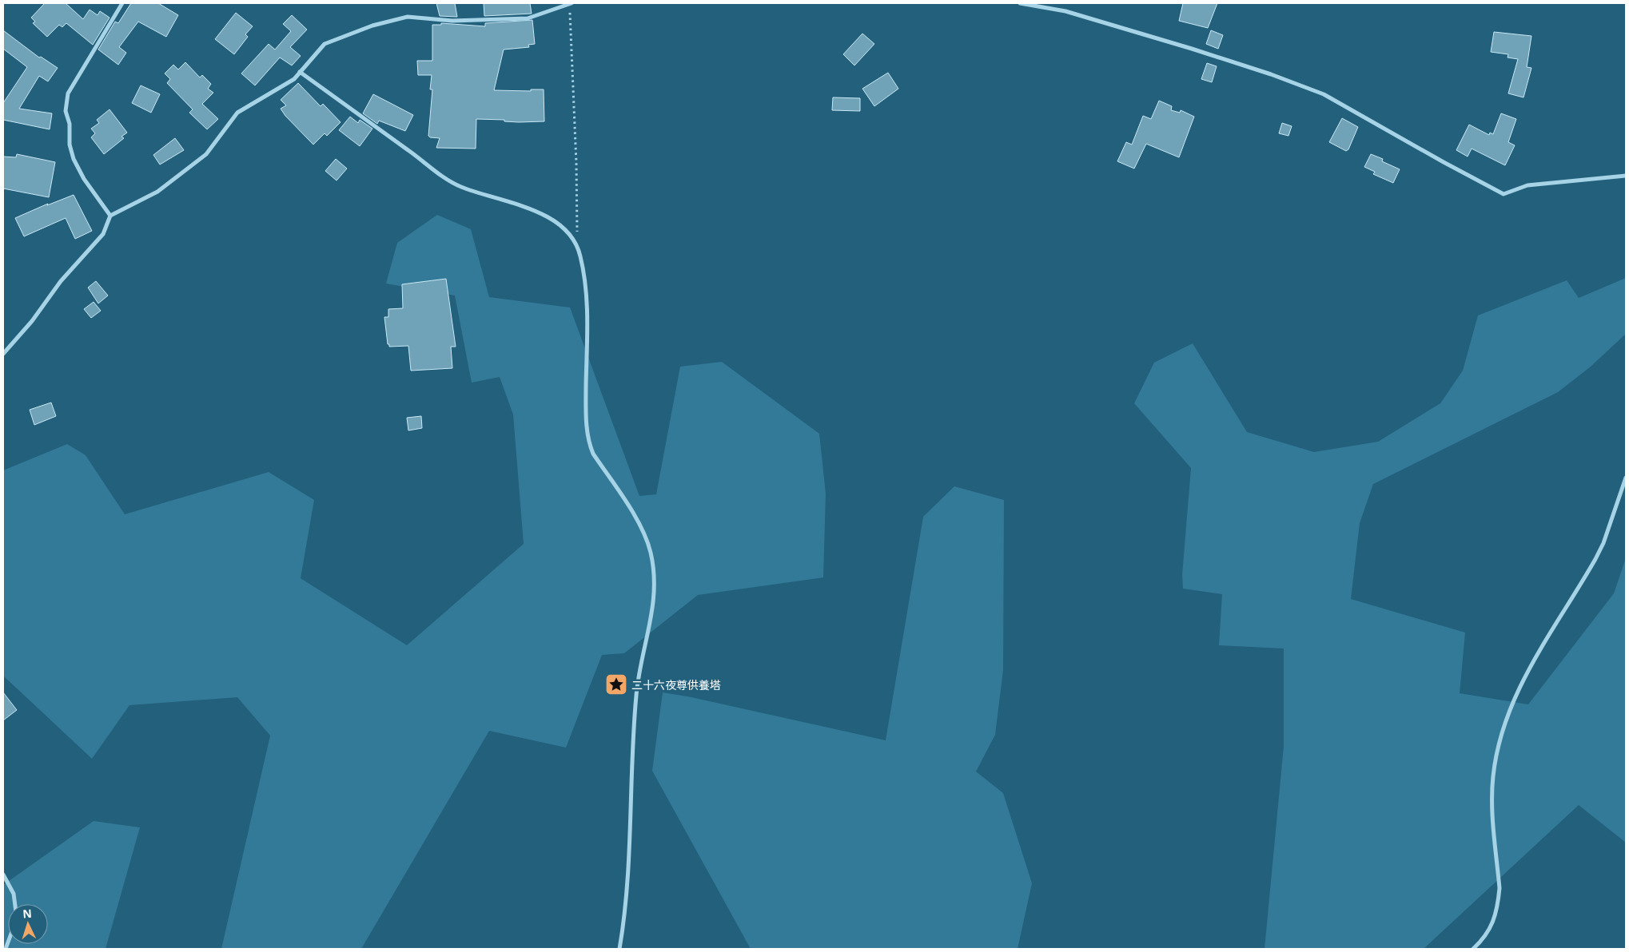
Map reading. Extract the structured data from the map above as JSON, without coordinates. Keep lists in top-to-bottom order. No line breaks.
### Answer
{"places":{"place":["二十六夜尊供養塔"]},"north":"top"}
